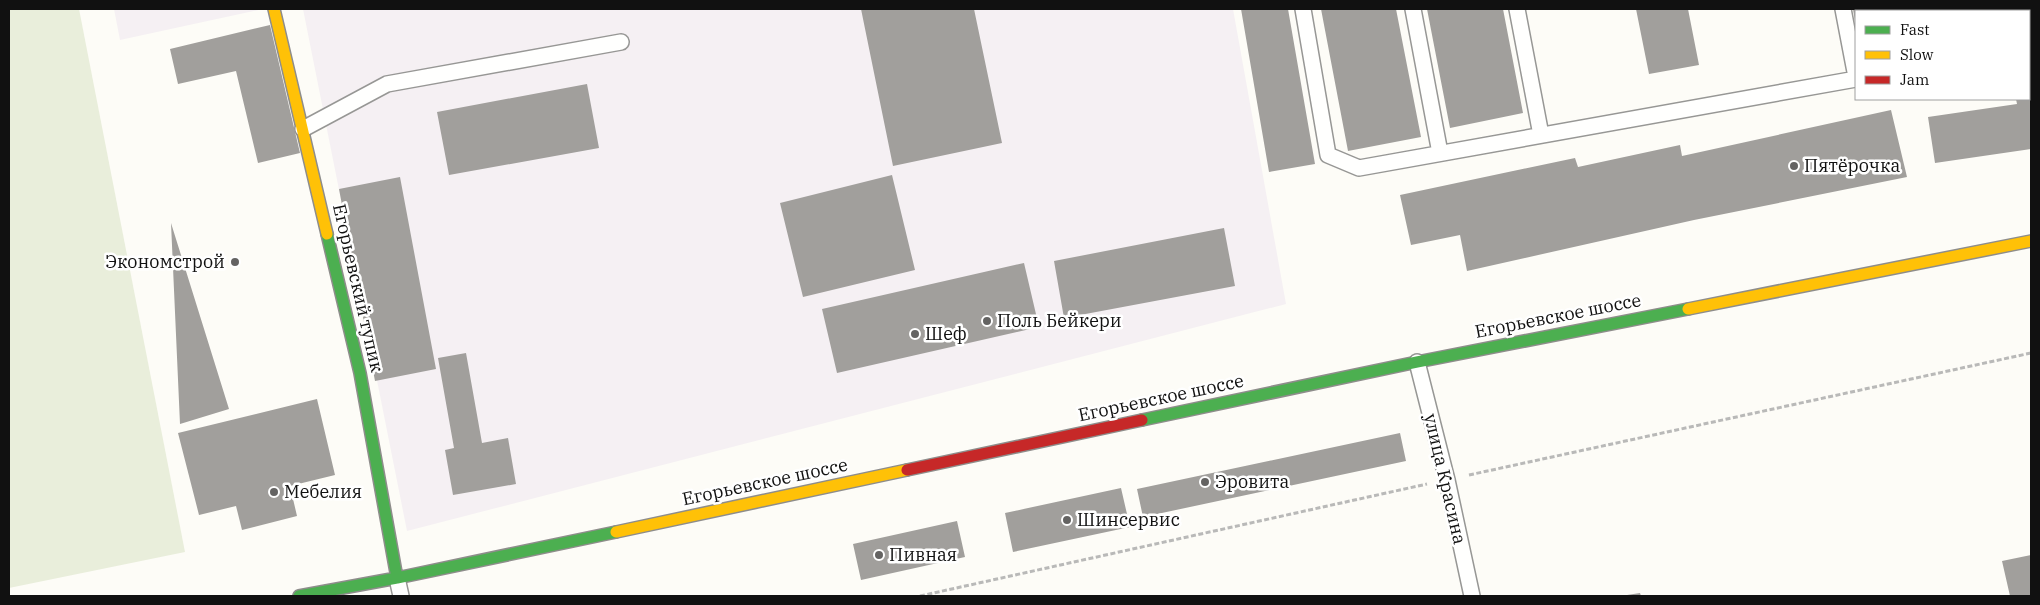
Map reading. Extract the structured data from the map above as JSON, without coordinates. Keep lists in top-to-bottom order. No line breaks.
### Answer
{"streets":{"main road":["Егорьевский тупик","Егорьевское шоссе"],"lane":["улица Красина"]},"crossings":[["Егорьевский тупик","Егорьевское шоссе"],["Егорьевское шоссе","улица Красина"]],"places":["Пятёрочка","Экономстрой","Поль Бейкери","Шеф","Эровита","Мебелия","Шинсервис","Пивная"],"legend":["Fast","Slow","Jam"]}
